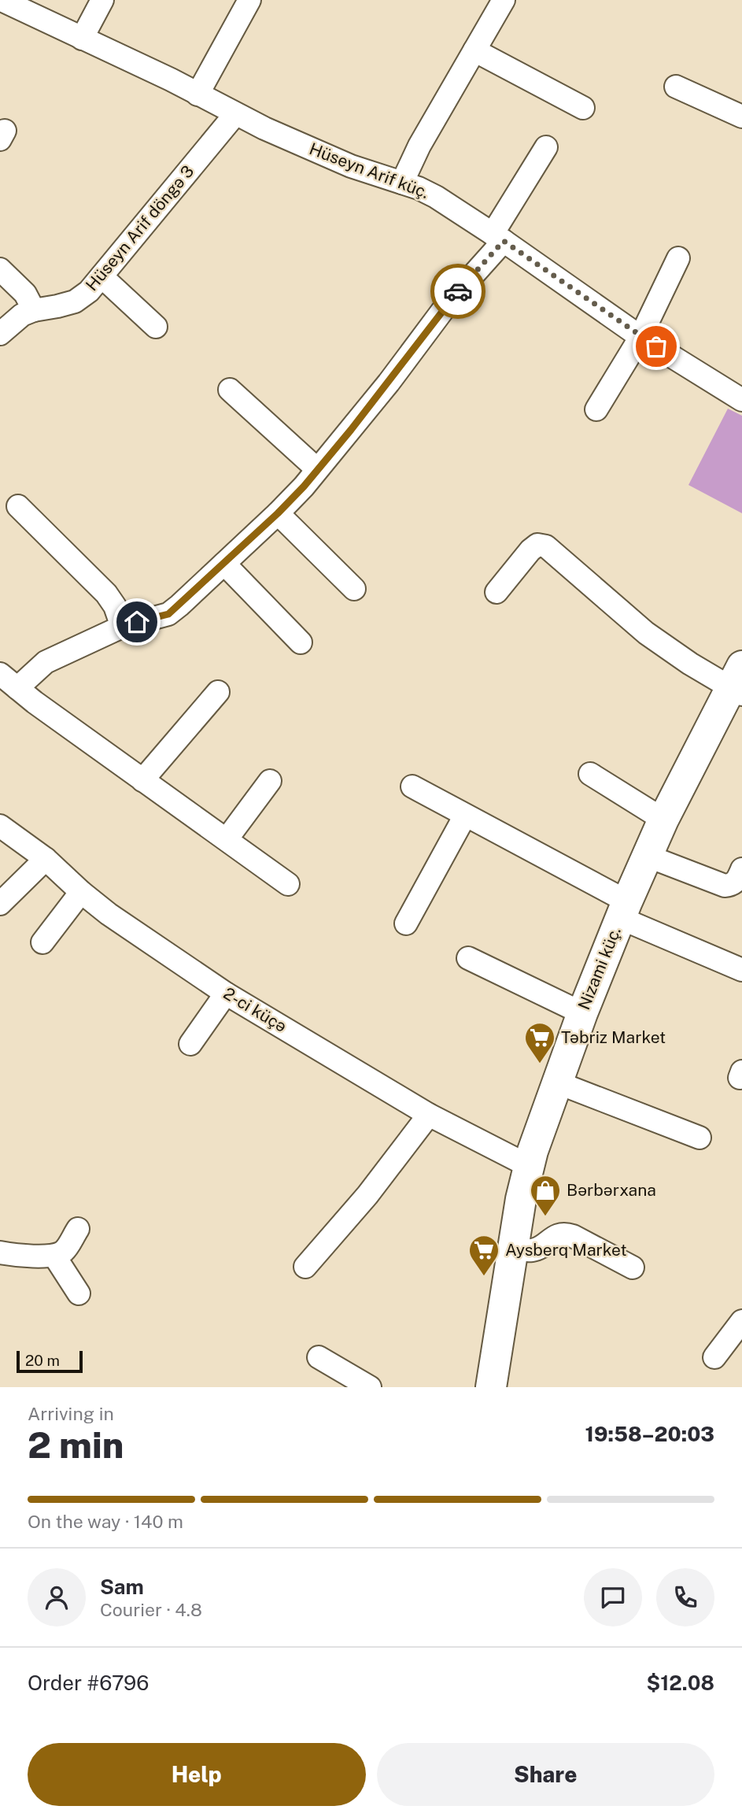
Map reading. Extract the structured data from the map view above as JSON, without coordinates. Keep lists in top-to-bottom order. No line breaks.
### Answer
{"streets":{"street":["Hüseyn Arif küç.","Hüseyn Arif döngə 3","Nizami küç.","2-ci küçə"]},"crossings":[["Hüseyn Arif küç.","Hüseyn Arif döngə 3"],["Nizami küç.","2-ci küçə"]],"places":{"supermarket":["Təbriz Market","Aysberq Market"],"shop":["Bərbərxana"]},"scale_bar":"20 m","page":{"scale":"20 m","heading":["2 min","Arriving in","19:58–20:03"],"panel":["Sam","Courier · 4.8","Order #6796","$12.08"],"bar":"On the way · 140 m","buttons":["Help","Share"]}}
